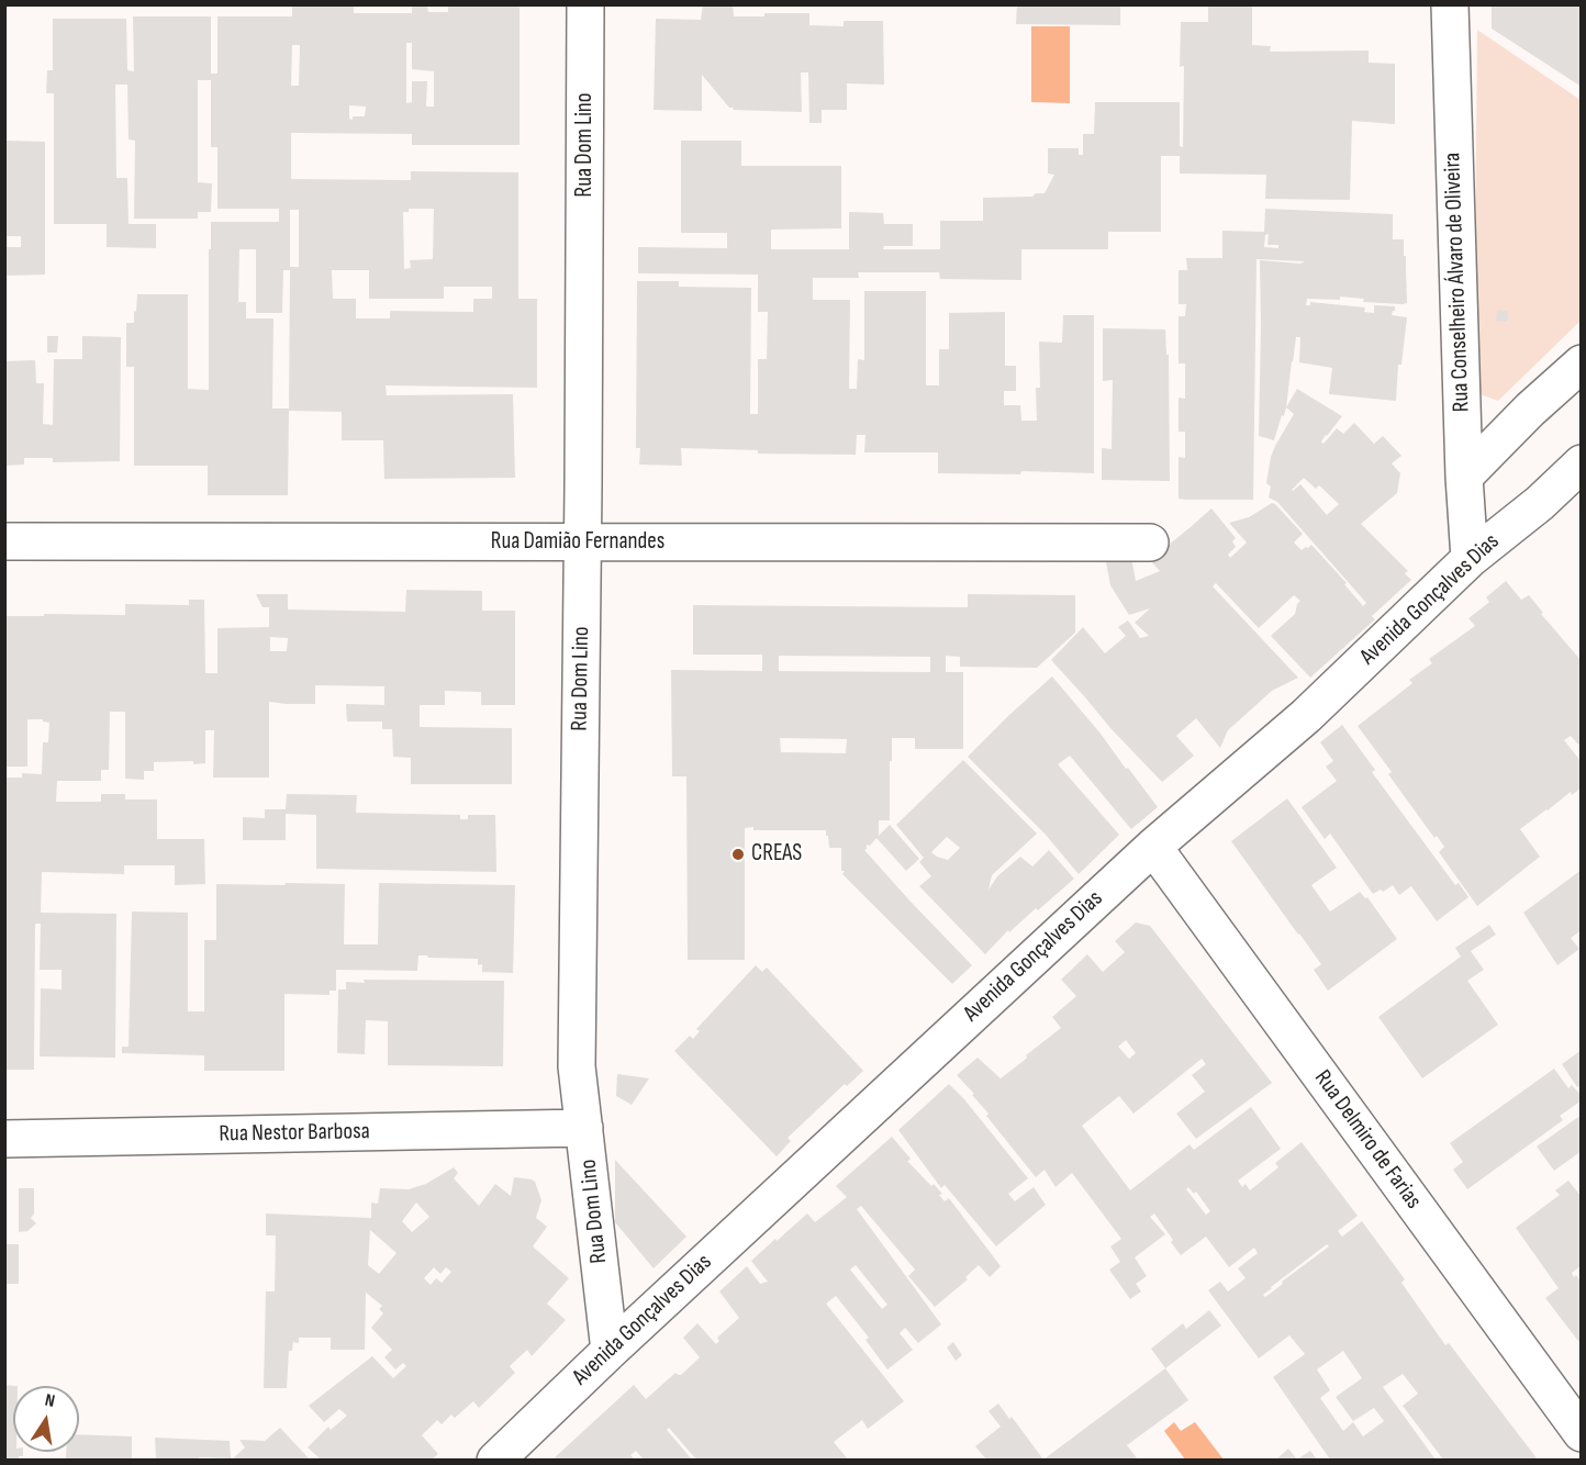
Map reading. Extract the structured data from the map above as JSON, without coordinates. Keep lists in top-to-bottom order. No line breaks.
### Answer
{"streets":{"street":["Rua Dom Lino","Rua Conselheiro Álvaro de Oliveira","Rua Damião Fernandes","Avenida Gonçalves Dias","Rua Nestor Barbosa","Rua Delmiro de Farias"]},"crossings":[["Rua Dom Lino","Rua Damião Fernandes"],["Rua Dom Lino","Avenida Gonçalves Dias"],["Rua Dom Lino","Rua Nestor Barbosa"],["Rua Conselheiro Álvaro de Oliveira","Avenida Gonçalves Dias"],["Avenida Gonçalves Dias","Rua Delmiro de Farias"]],"places":["CREAS"],"north":"top"}
